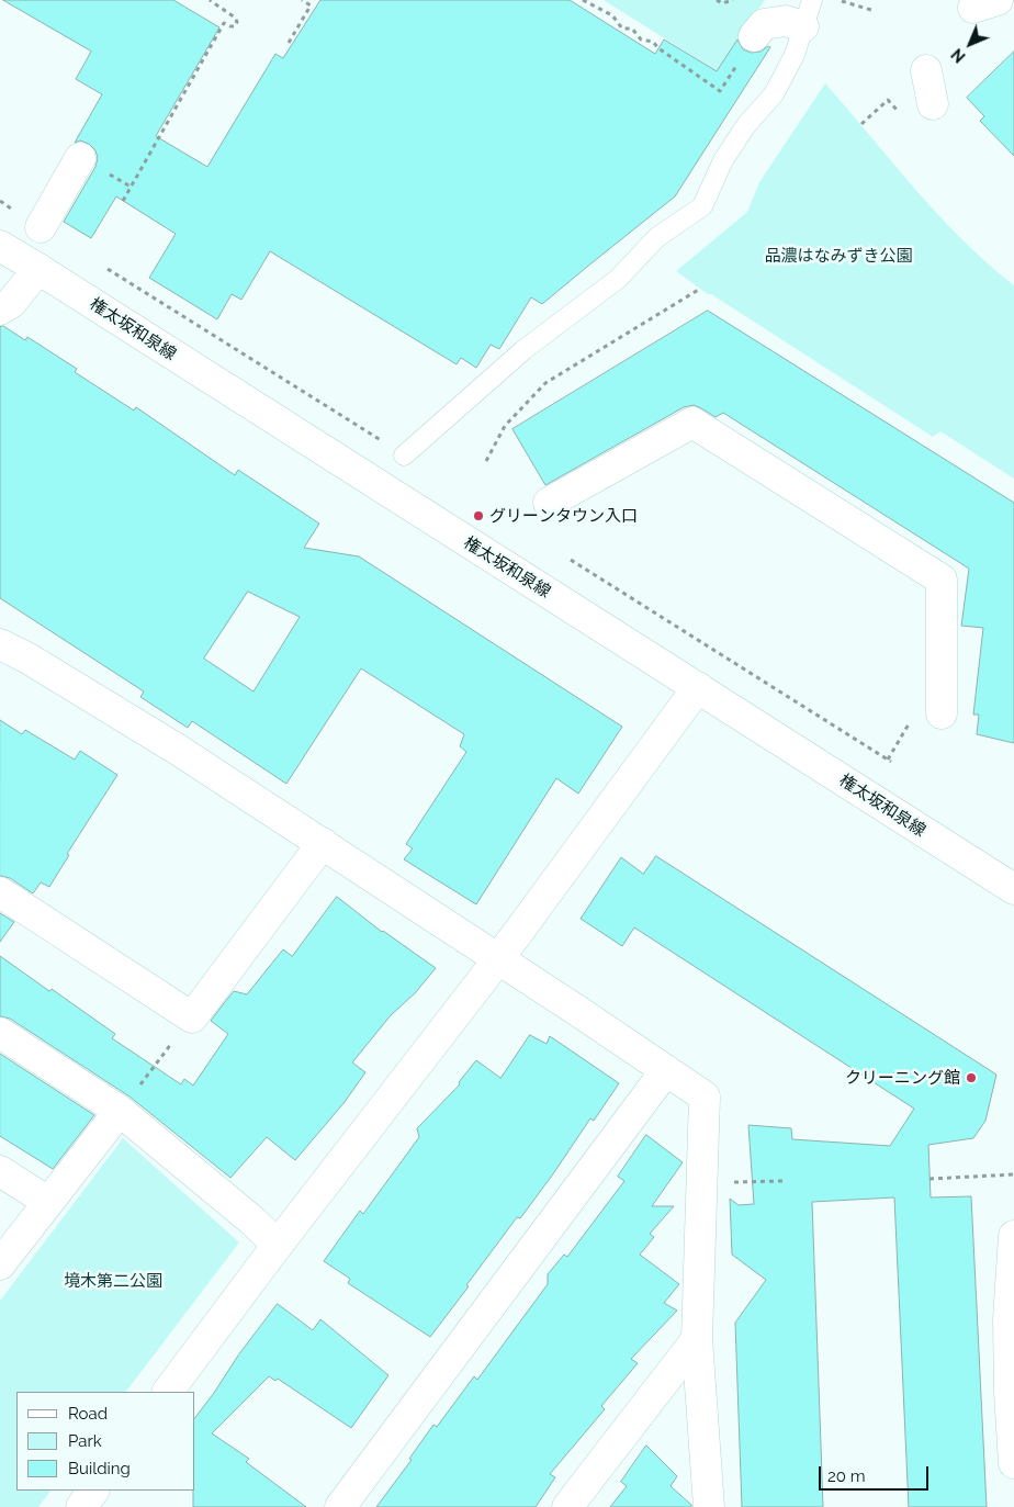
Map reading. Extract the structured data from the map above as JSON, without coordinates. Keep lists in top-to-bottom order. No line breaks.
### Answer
{"streets":{"street":["権太坂和泉線"]},"parks":["品濃はなみずき公園","境木第二公園"],"places":["グリーンタウン入口","クリーニング館"],"legend":["Road","Park","Building"],"scale_bar":"20 m","north":"bottom left"}
